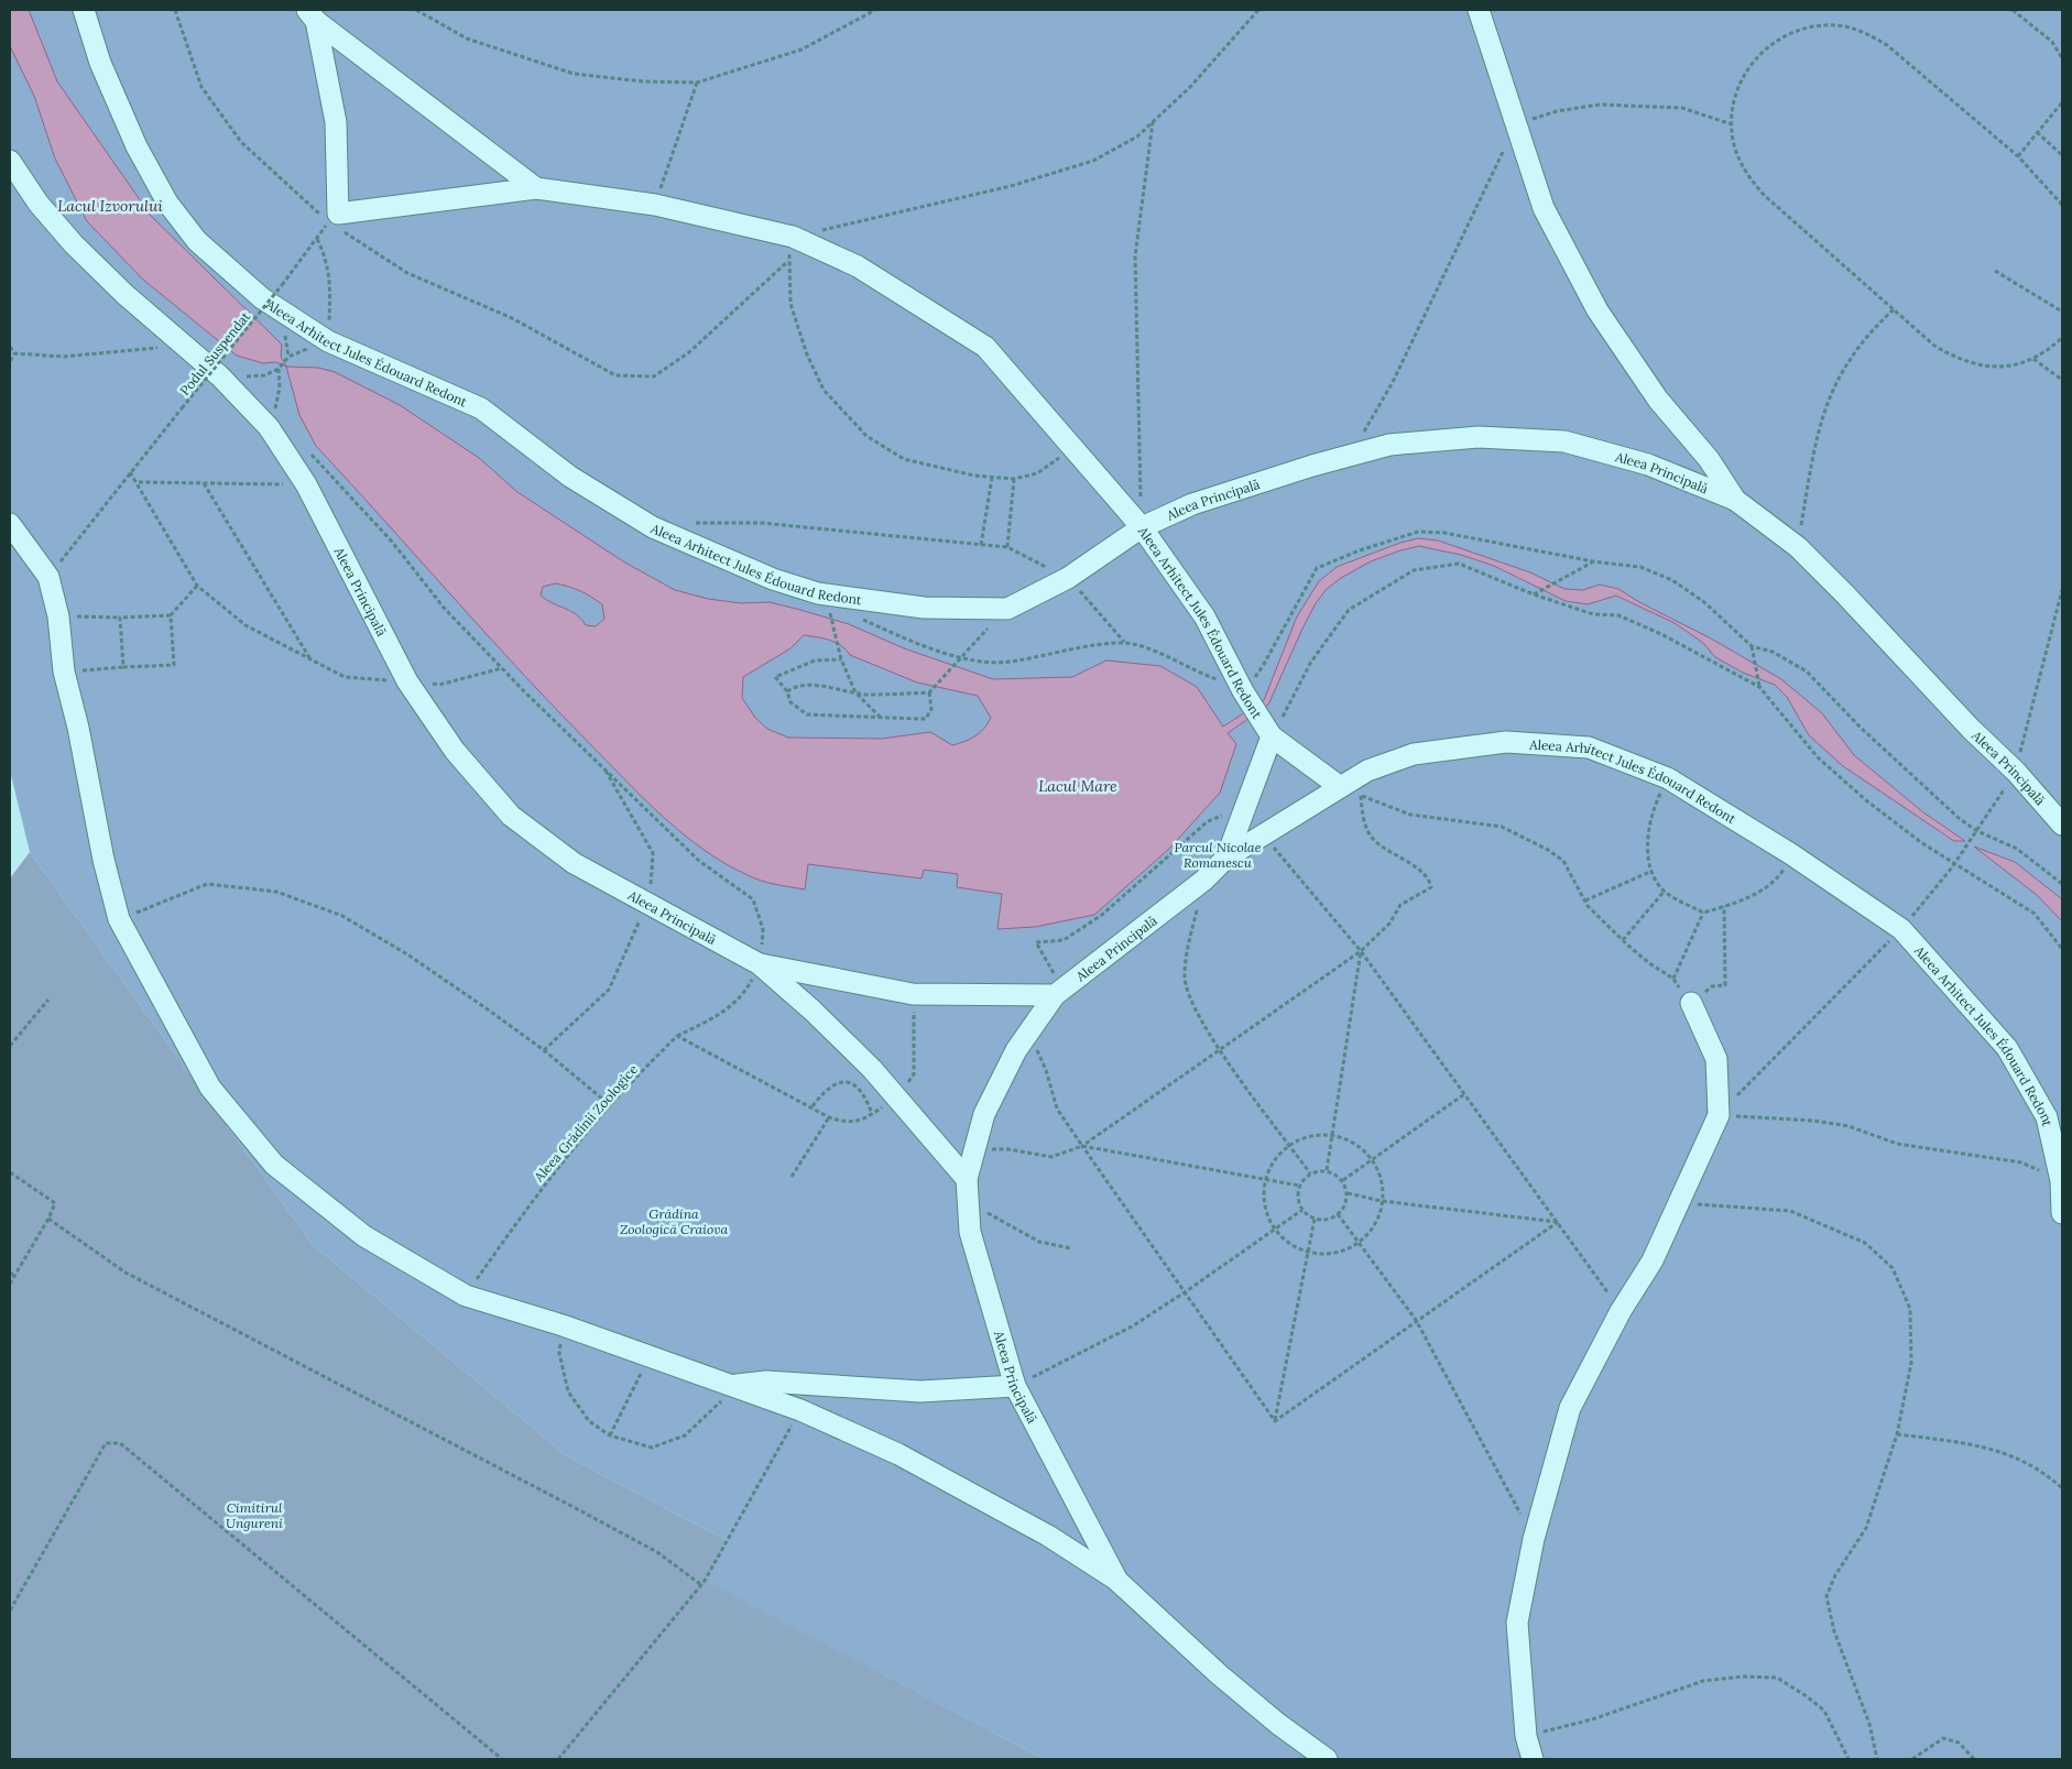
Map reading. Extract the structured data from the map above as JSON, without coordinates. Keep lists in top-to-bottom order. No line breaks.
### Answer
{"streets":{"street":["Aleea Arhitect Jules Édouard Redont","Aleea Principală"],"path":["Podul Suspendat","Aleea Grădinii Zoologice"]},"crossings":[["Aleea Arhitect Jules Édouard Redont","Aleea Principală"]],"water":["Lacul Izvorului","Lacul Mare"],"parks":["Parcul Nicolae Romanescu","Grădina Zoologică Craiova","Cimitirul Ungureni"]}
